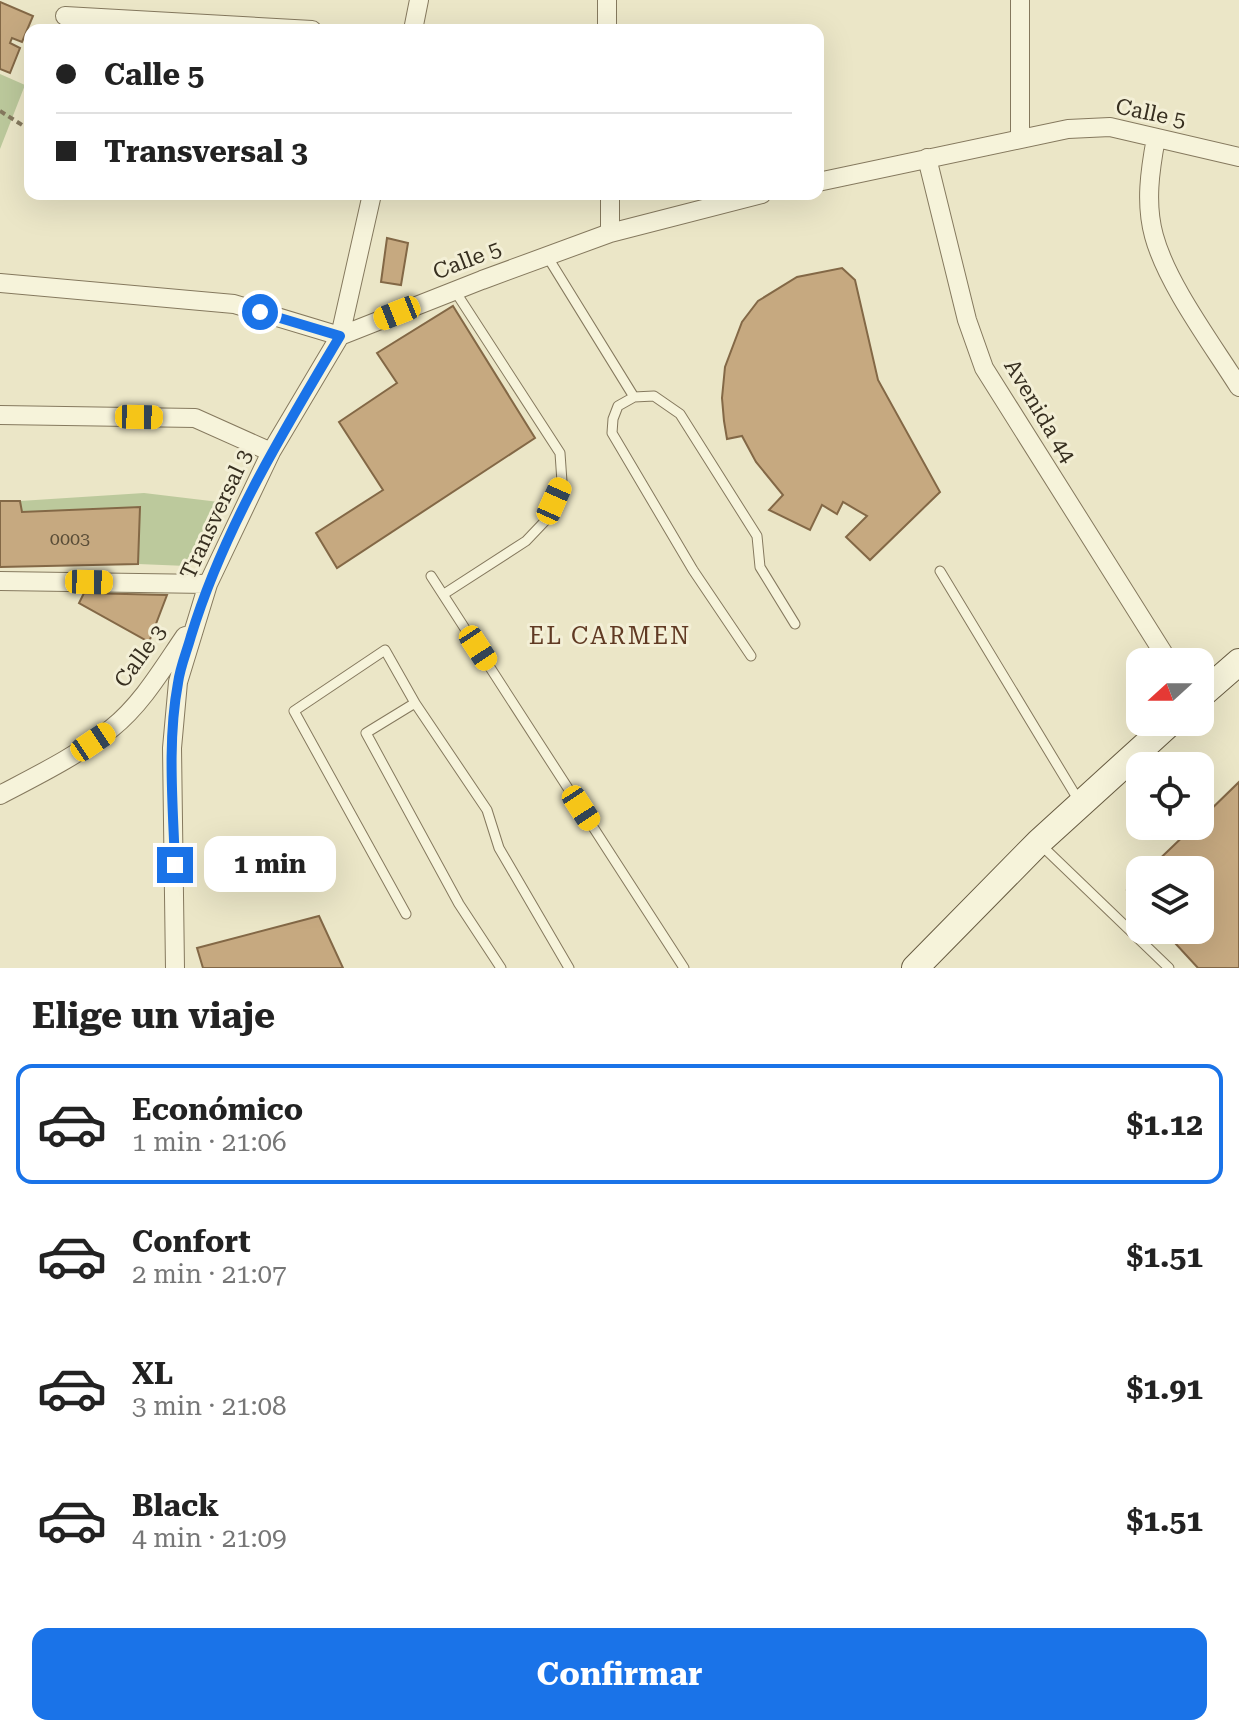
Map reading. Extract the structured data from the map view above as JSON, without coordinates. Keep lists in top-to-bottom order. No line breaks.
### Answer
{"streets":{"street":["Calle 5","Avenida 44","Transversal 3","Calle 3"]},"crossings":[["Calle 5","Avenida 44"],["Calle 5","Transversal 3"],["Transversal 3","Calle 3"]],"districts":["EL CARMEN"],"house_numbers":["0003"],"north":"left","page":{"banner":["Calle 5","Transversal 3"],"bubble":"1 min","heading":"Elige un viaje","list":[{"name":"Económico","note":"1 min · 21:06","value":"$1.12"},{"name":"Confort","note":"2 min · 21:07","value":"$1.51"},{"name":"XL","note":"3 min · 21:08","value":"$1.91"},{"name":"Black","note":"4 min · 21:09","value":"$1.51"}],"buttons":"Confirmar"}}
